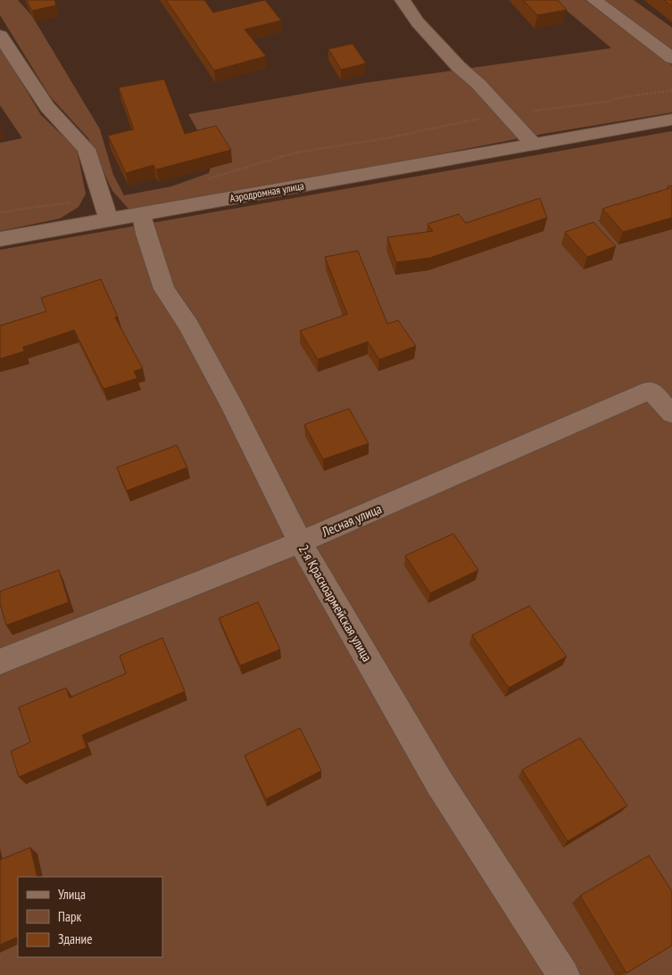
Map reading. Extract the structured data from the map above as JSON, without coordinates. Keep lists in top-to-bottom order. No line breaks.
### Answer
{"streets":{"street":["Аэродромная улица","Лесная улица","2-я Красноармейская улица"]},"crossings":[["Аэродромная улица","2-я Красноармейская улица"],["Лесная улица","2-я Красноармейская улица"]],"legend":["Улица","Парк","Здание"]}
